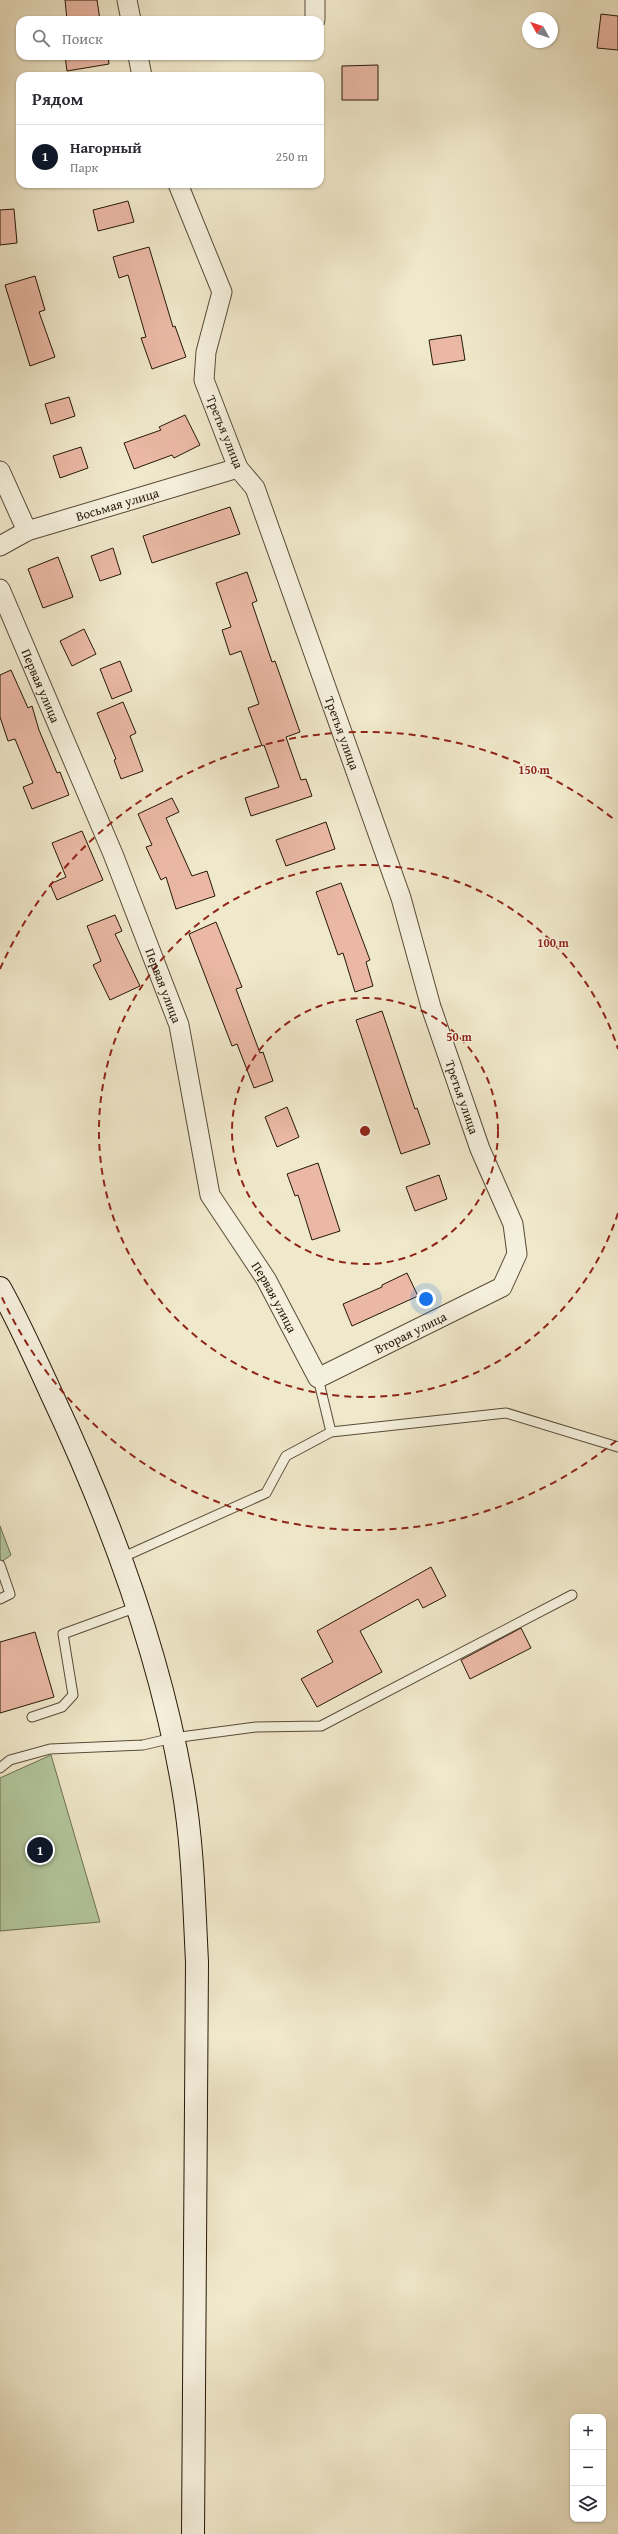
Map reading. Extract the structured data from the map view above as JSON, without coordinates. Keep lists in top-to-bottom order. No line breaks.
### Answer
{"streets":{"street":["Третья улица","Восьмая улица","Первая улица","Вторая улица"]},"crossings":[["Третья улица","Восьмая улица"],["Третья улица","Вторая улица"],["Первая улица","Вторая улица"]],"north":"top left","page":{"search":"Поиск","heading":"Рядом","list":[{"mark":"1","name":"Нагорный","note":"Парк","value":"250 m"}],"pins":"1","map_buttons":["+","−"]},"rings":["150 m","100 m","50 m"]}
